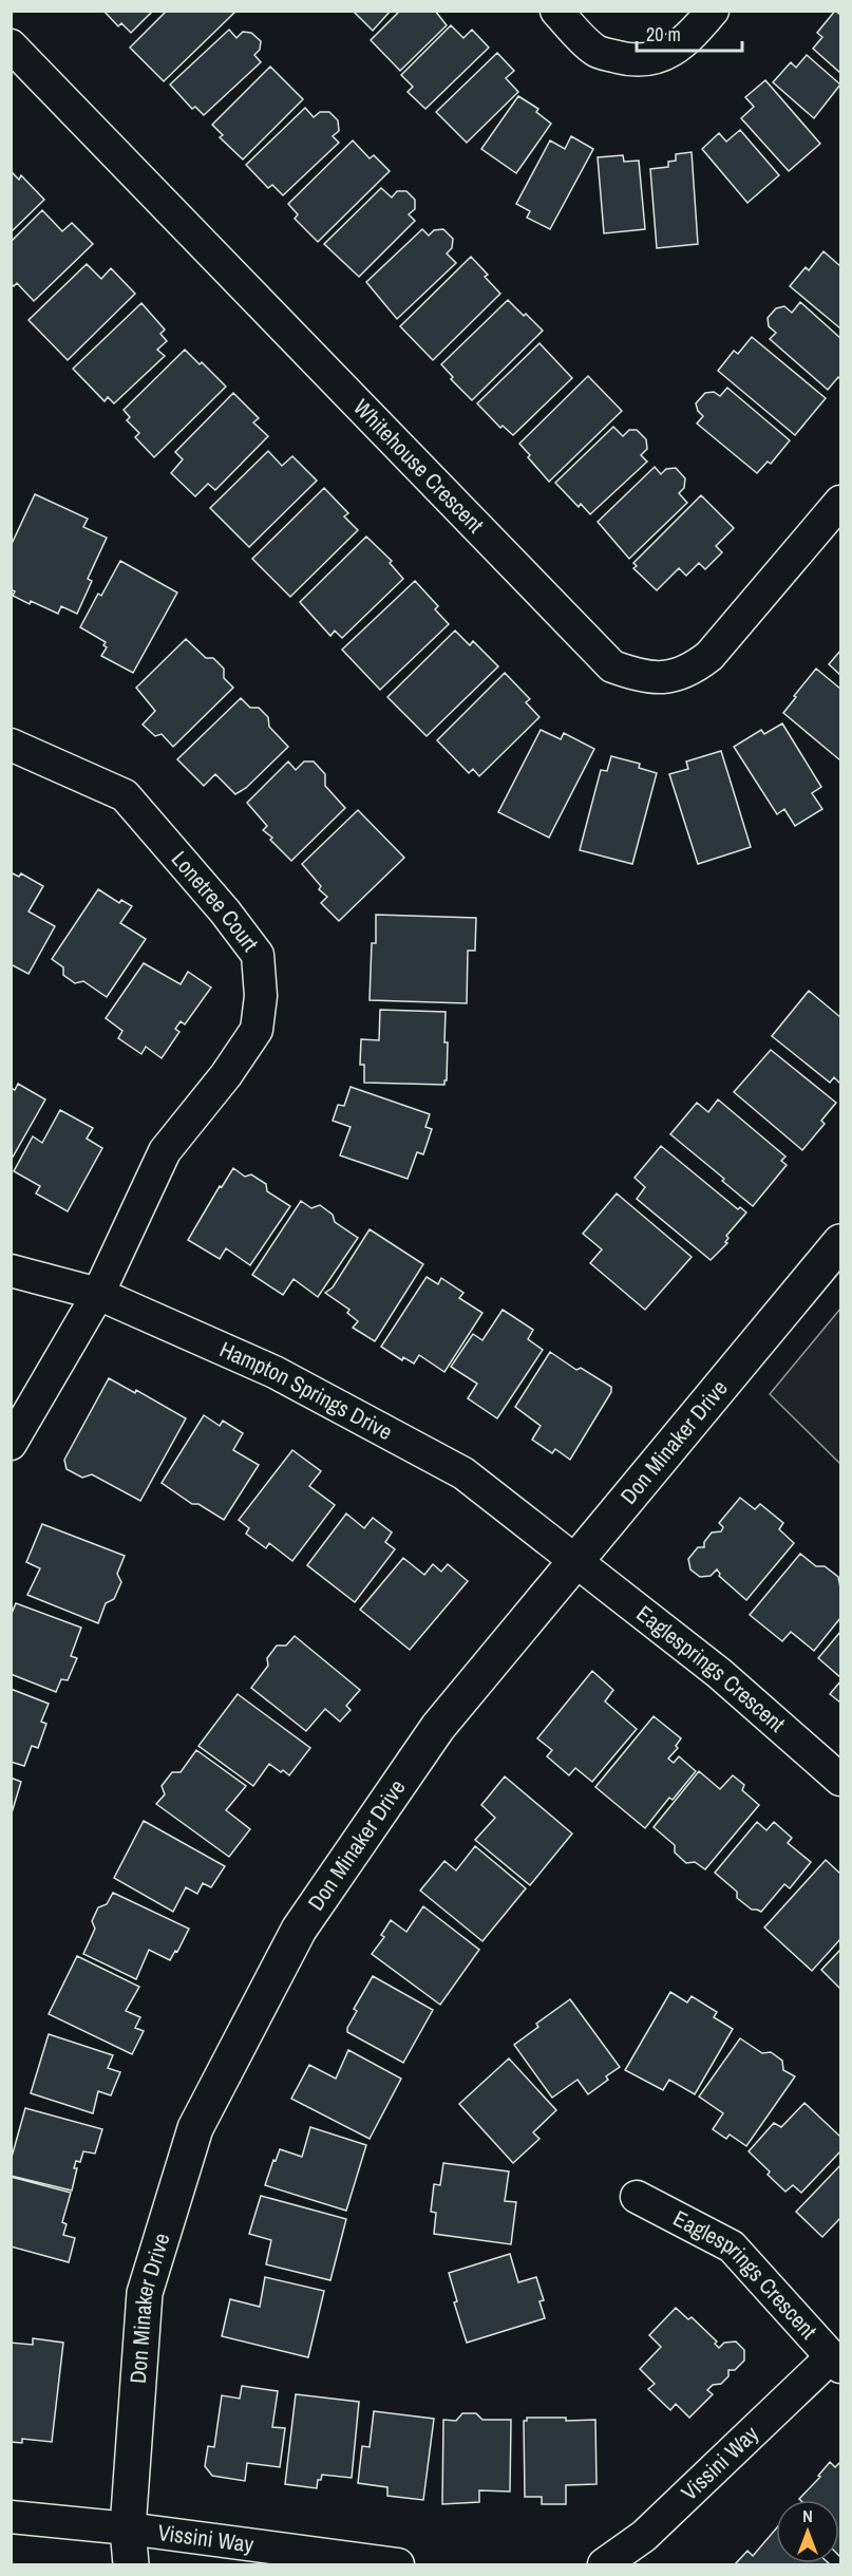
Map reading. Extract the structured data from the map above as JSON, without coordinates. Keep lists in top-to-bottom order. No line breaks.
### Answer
{"streets":{"street":["Whitehouse Crescent","Lonetree Court","Hampton Springs Drive","Don Minaker Drive","Eaglesprings Crescent","Vissini Way"]},"crossings":[["Lonetree Court","Hampton Springs Drive"],["Hampton Springs Drive","Don Minaker Drive"],["Hampton Springs Drive","Eaglesprings Crescent"],["Don Minaker Drive","Eaglesprings Crescent"],["Don Minaker Drive","Vissini Way"],["Eaglesprings Crescent","Vissini Way"]],"scale_bar":"20 m","north":"top"}
